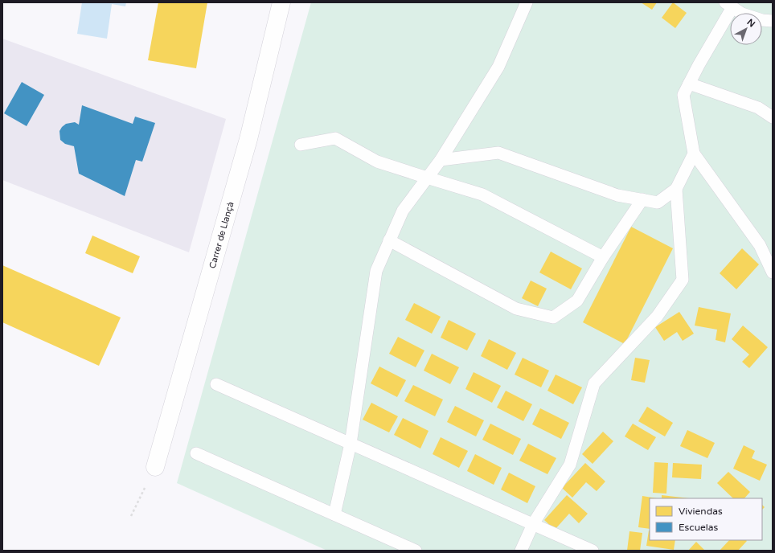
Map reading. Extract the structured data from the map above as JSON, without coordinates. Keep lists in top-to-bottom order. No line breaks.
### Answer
{"streets":{"street":["Carrer de Llançà"]},"legend":["Viviendas","Escuelas"],"north":"top right"}
